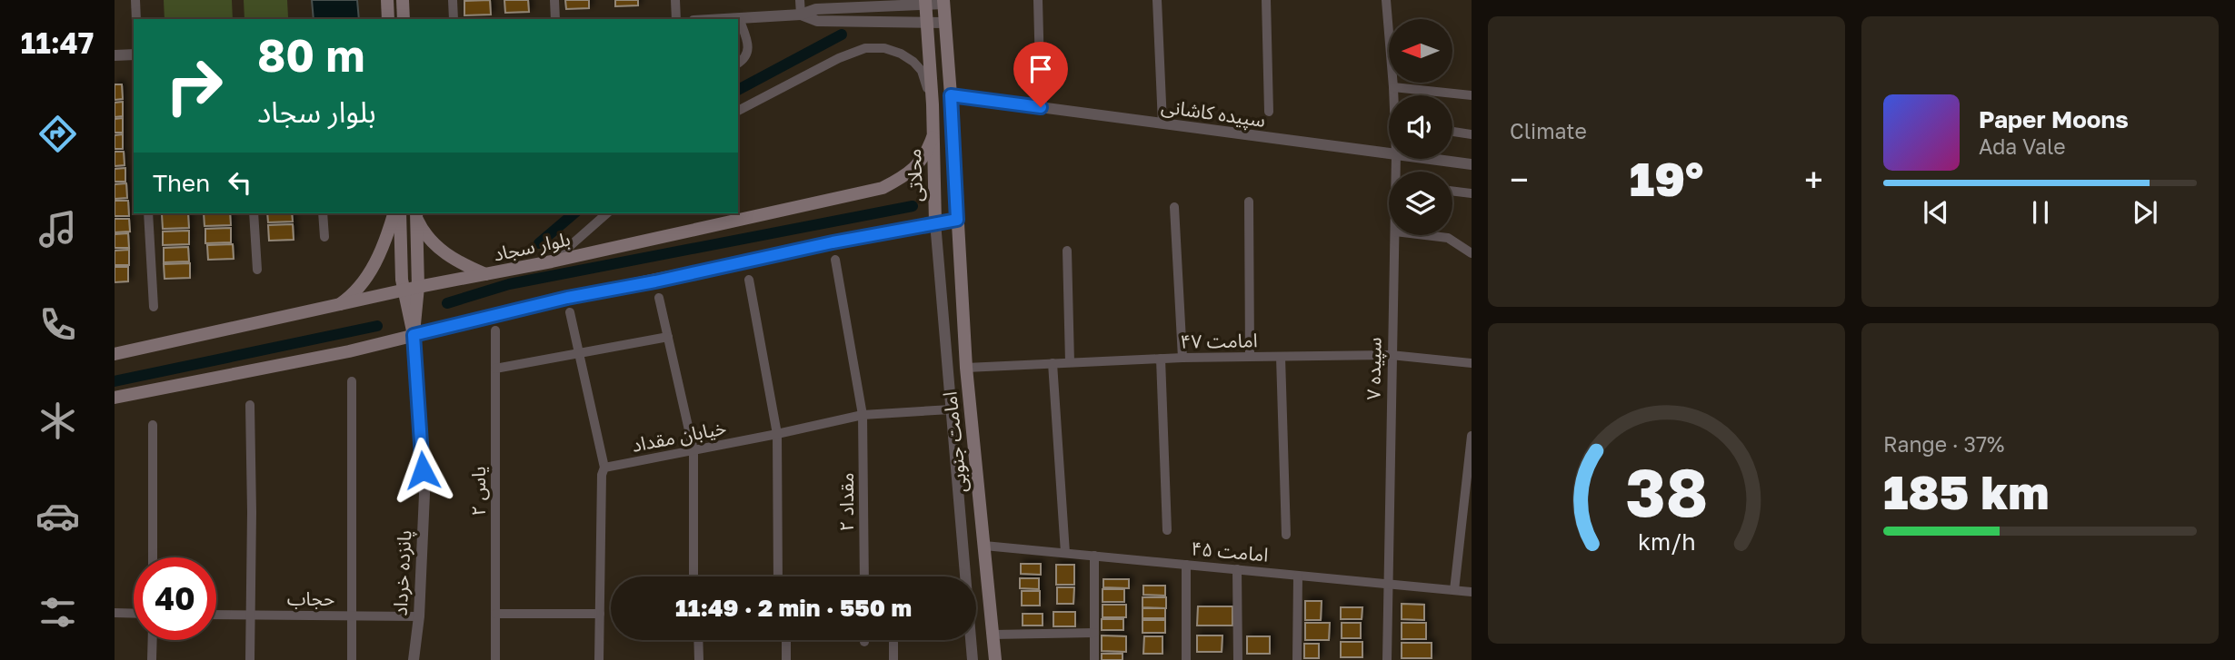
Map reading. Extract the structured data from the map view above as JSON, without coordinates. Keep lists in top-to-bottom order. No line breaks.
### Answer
{"streets":{"main road":["محلاتی","بلوار سجاد","امامت جنوبی","پانزده خرداد"],"street":["سپیده کاشانی","امامت ۴۷","سپیده ۷","خیابان مقداد","یاس ۲","مقداد ۲","امامت ۴۵","حجاب"]},"crossings":[["محلاتی","بلوار سجاد"],["محلاتی","امامت جنوبی"],["بلوار سجاد","پانزده خرداد"],["امامت ۴۷","سپیده ۷"],["امامت ۴۷","امامت جنوبی"],["سپیده ۷","امامت ۴۵"],["خیابان مقداد","مقداد ۲"],["امامت جنوبی","امامت ۴۵"],["پانزده خرداد","حجاب"]],"north":"left","page":{"tabs":"11:47","tile":["Climate",["Range · 37%","185 km"]],"turn":["80 m","بلوار سجاد"],"song":["Paper Moons","Ada Vale"],"then":"Then","heat":["−","19°","+"],"limit":"40","trip":"11:49 · 2 min · 550 m","gauge":["38","km/h"]}}
